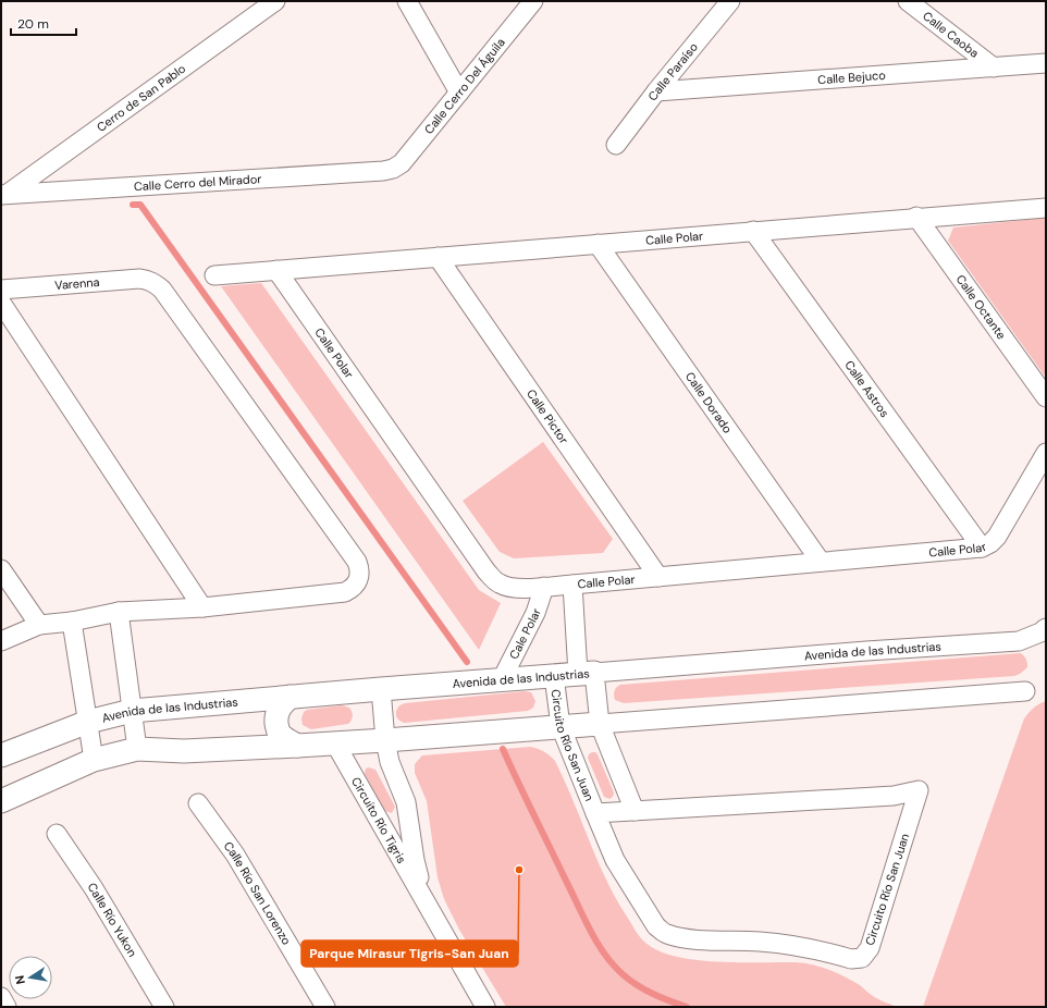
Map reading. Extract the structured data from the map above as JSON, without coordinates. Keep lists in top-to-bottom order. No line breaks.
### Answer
{"streets":{"street":["Calle Caoba","Calle Paraíso","Calle Bejuco","Calle Cerro Del Águila","Cerro de San Pablo","Calle Cerro del Mirador","Calle Polar","Varenna","Calle Octante","Calle Astros","Calle Dorado","Calle Pictor","Cale Polar","Avenida de las Industrias","Circuito Río San Juan","Circuito Río Tigris","Calle Río San Lorenzo","Calle Río Yukon"]},"crossings":[["Calle Caoba","Calle Bejuco"],["Calle Paraíso","Calle Bejuco"],["Calle Cerro Del Águila","Calle Cerro del Mirador"],["Cerro de San Pablo","Calle Cerro del Mirador"],["Calle Polar","Calle Octante"],["Calle Polar","Calle Astros"],["Calle Polar","Calle Dorado"],["Calle Polar","Calle Pictor"],["Calle Polar","Cale Polar"],["Cale Polar","Avenida de las Industrias"],["Avenida de las Industrias","Circuito Río San Juan"],["Avenida de las Industrias","Circuito Río Tigris"]],"places":["Parque Mirasur Tigris-San Juan"],"scale_bar":"20 m","north":"left"}
